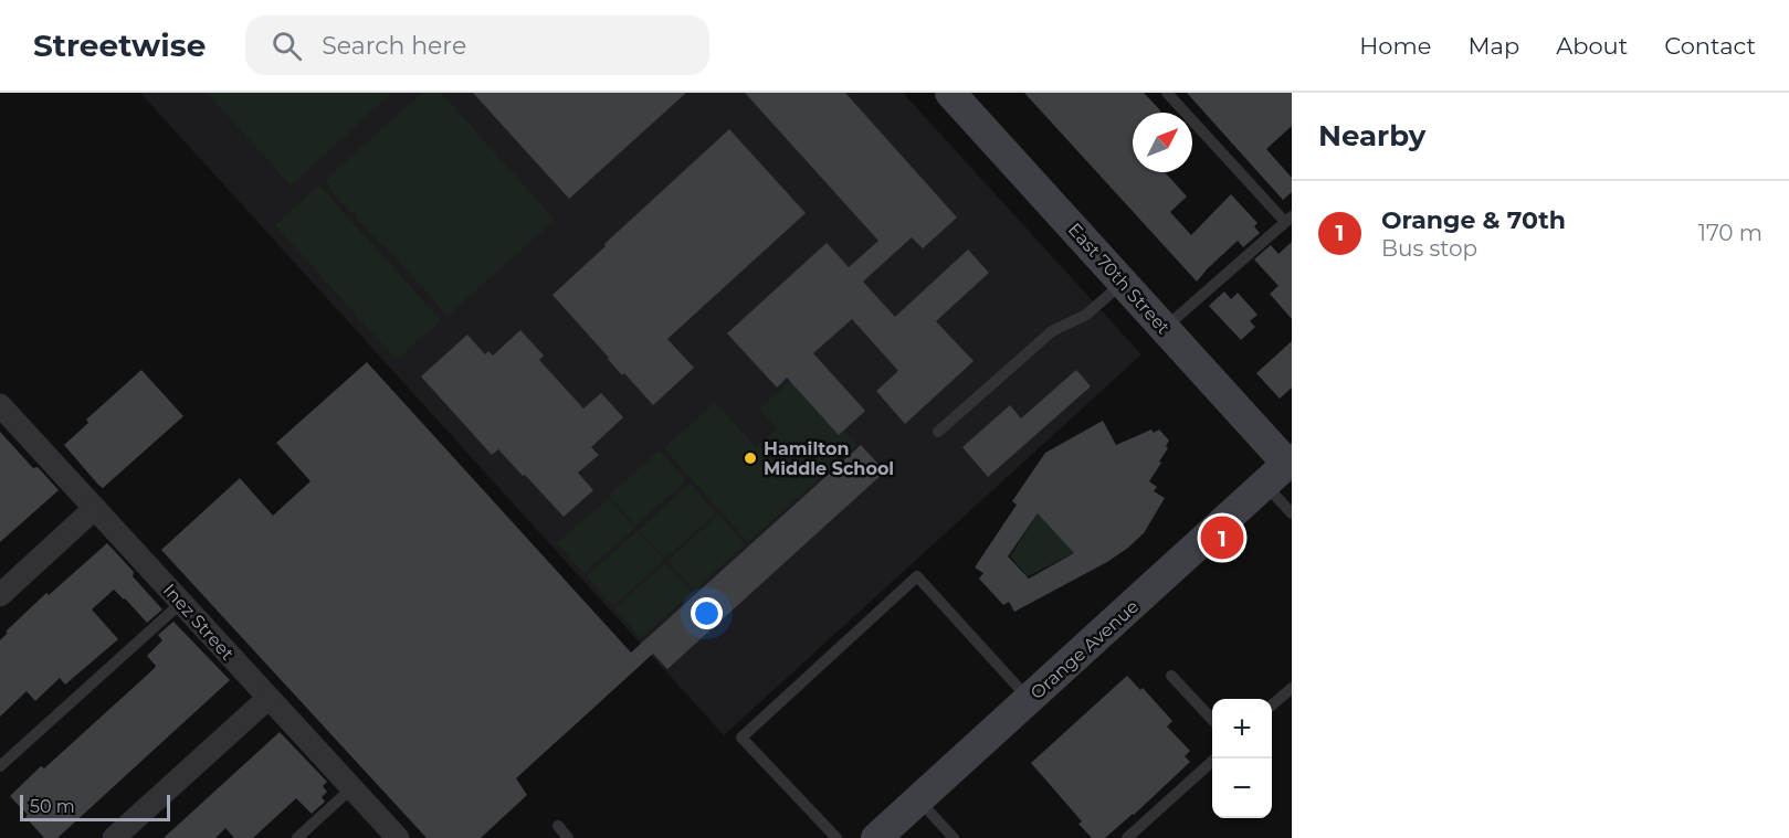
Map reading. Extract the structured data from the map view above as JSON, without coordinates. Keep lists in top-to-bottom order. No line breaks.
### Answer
{"streets":{"street":["East 70th Street","Inez Street","Orange Avenue"]},"crossings":[["East 70th Street","Orange Avenue"]],"places":["Hamilton Middle School"],"scale_bar":"50 m","north":"top right","page":{"header":"Streetwise","search":"Search here","nav":["Home","Map","About","Contact"],"heading":"Nearby","list":[{"mark":"1","name":"Orange & 70th","note":"Bus stop","value":"170 m"}],"pins":"1","map_buttons":["+","−"],"scale":"50 m"}}
